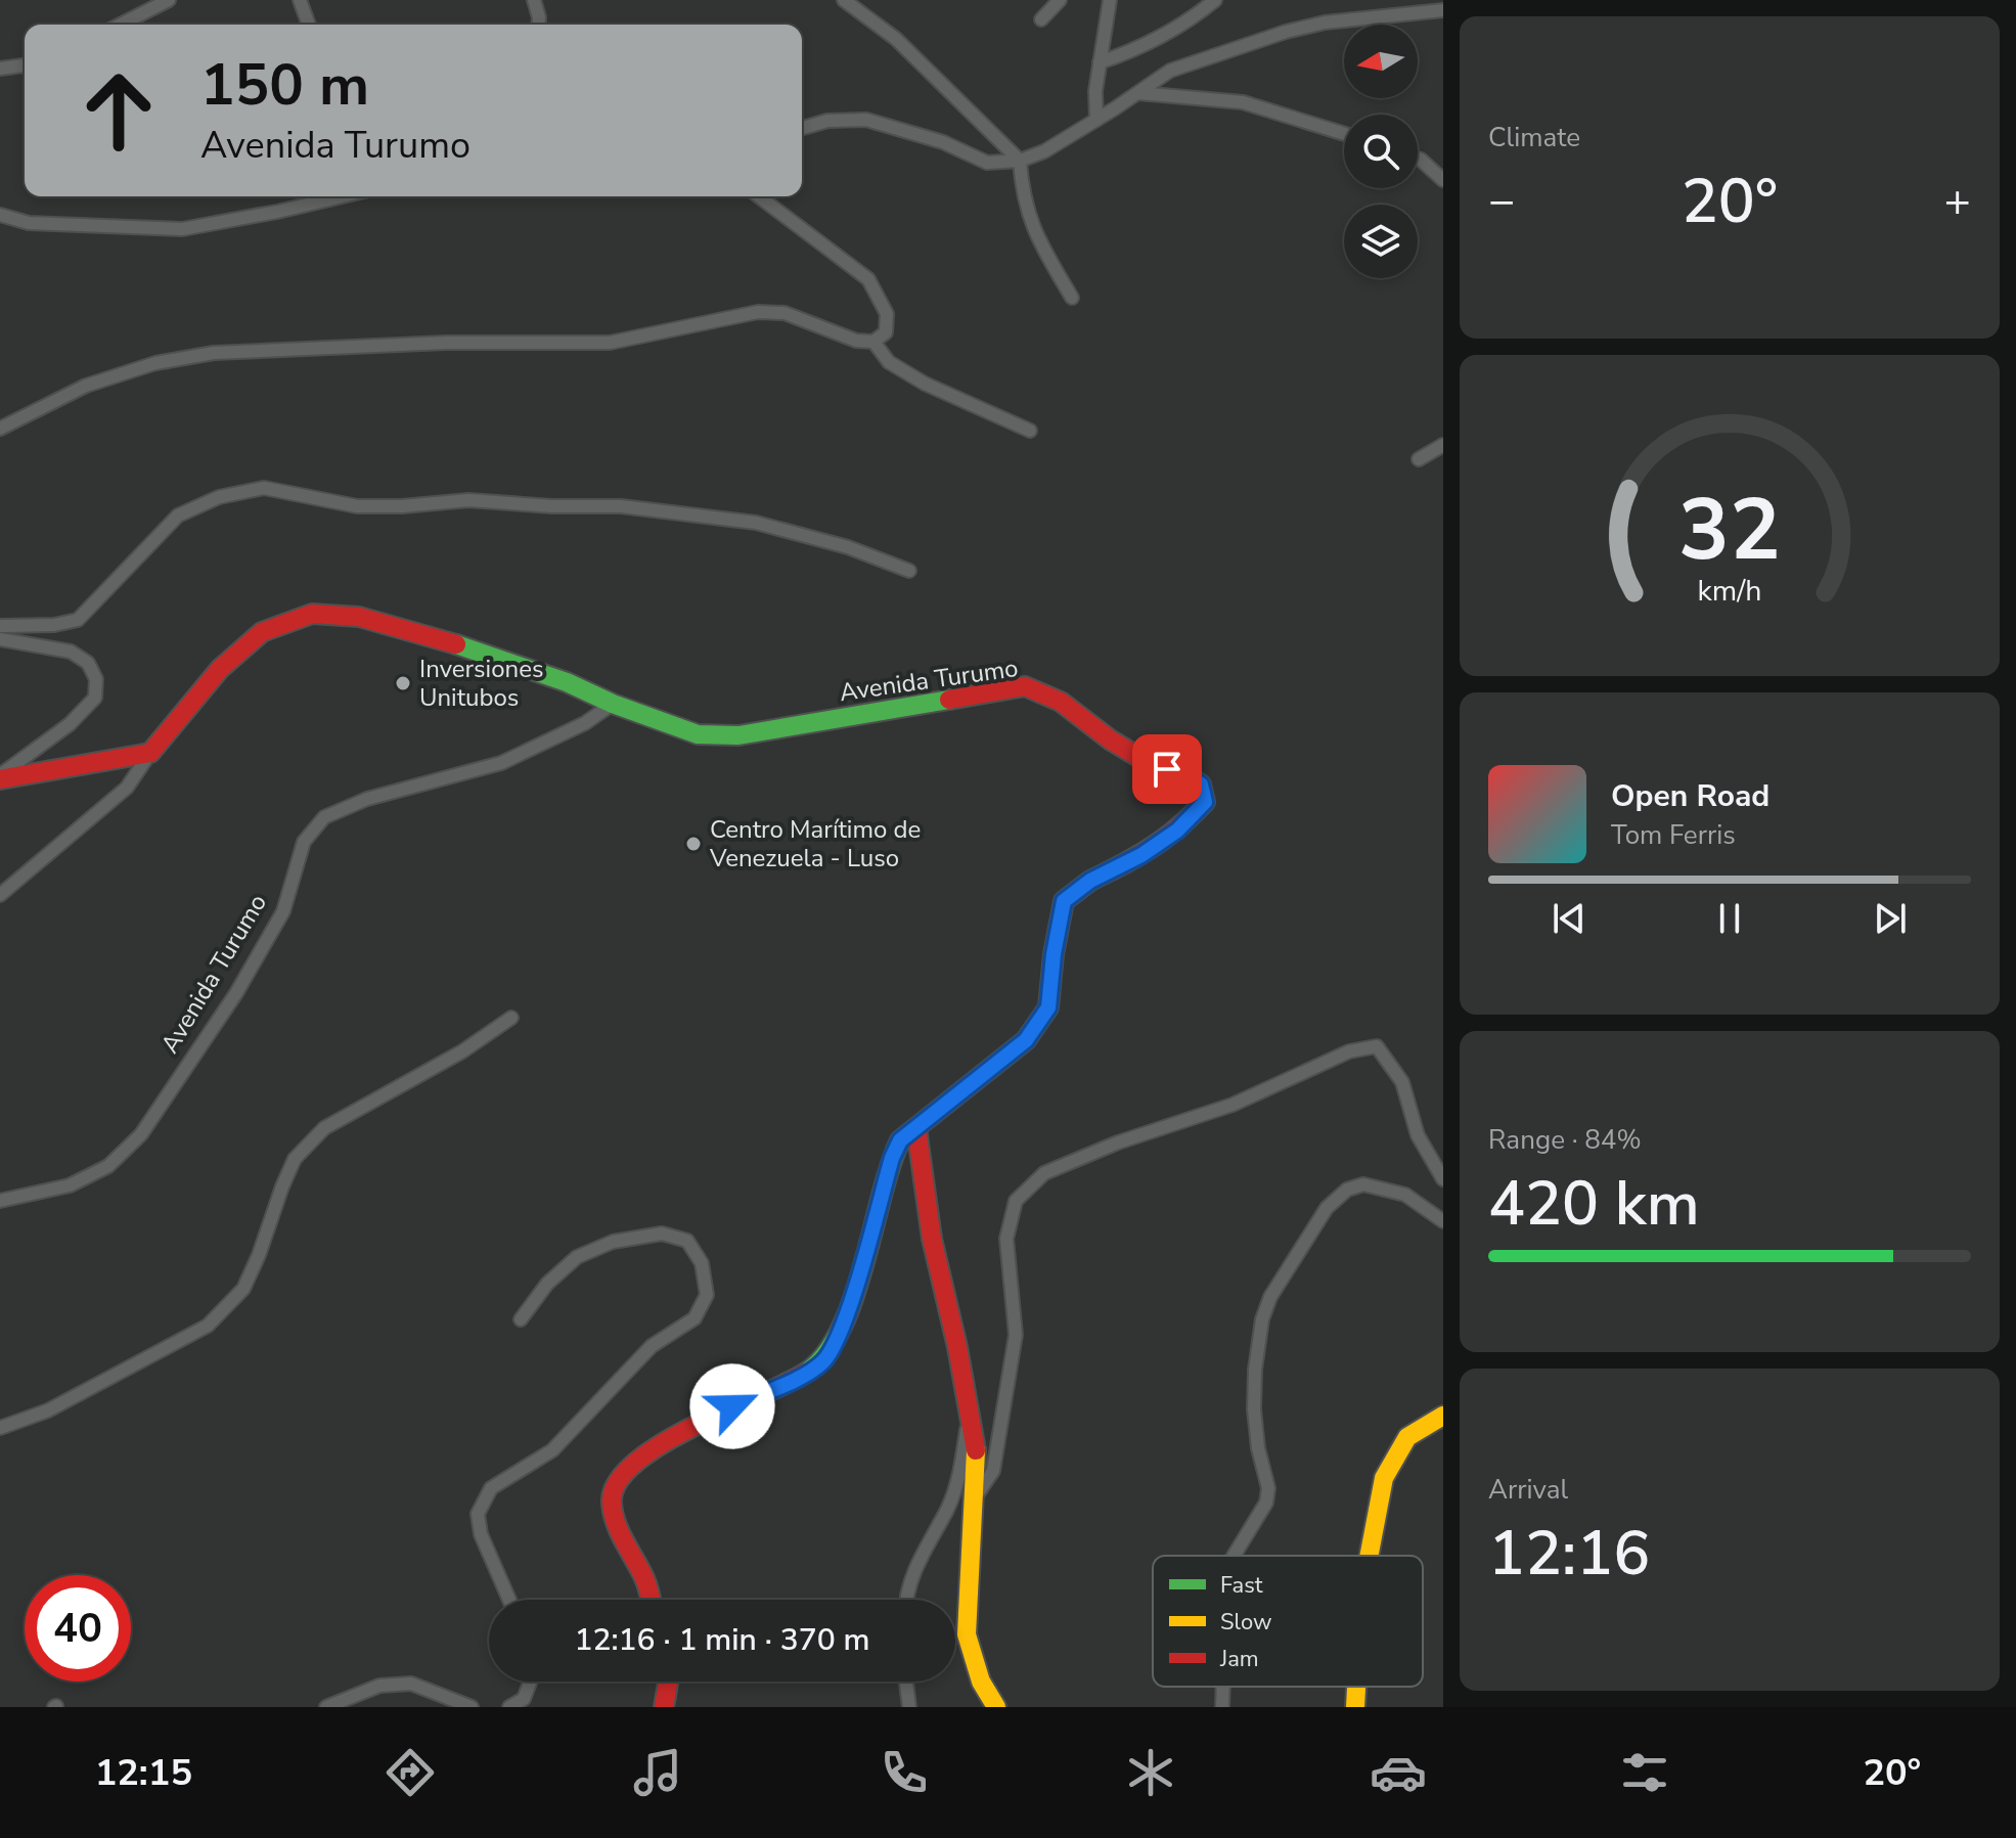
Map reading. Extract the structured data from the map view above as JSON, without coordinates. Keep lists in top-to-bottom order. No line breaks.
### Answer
{"streets":{"street":["Avenida Turumo"]},"places":["Inversiones Unitubos","Centro Marítimo de Venezuela - Luso"],"legend":["Fast","Slow","Jam"],"north":"left","page":{"tile":["Climate",["Range · 84%","420 km"],["Arrival","12:16"]],"turn":["150 m","Avenida Turumo"],"heat":["−","20°","+"],"song":["Open Road","Tom Ferris"],"limit":"40","trip":"12:16 · 1 min · 370 m","tabs":["12:15","20°"],"gauge":["32","km/h"]}}
